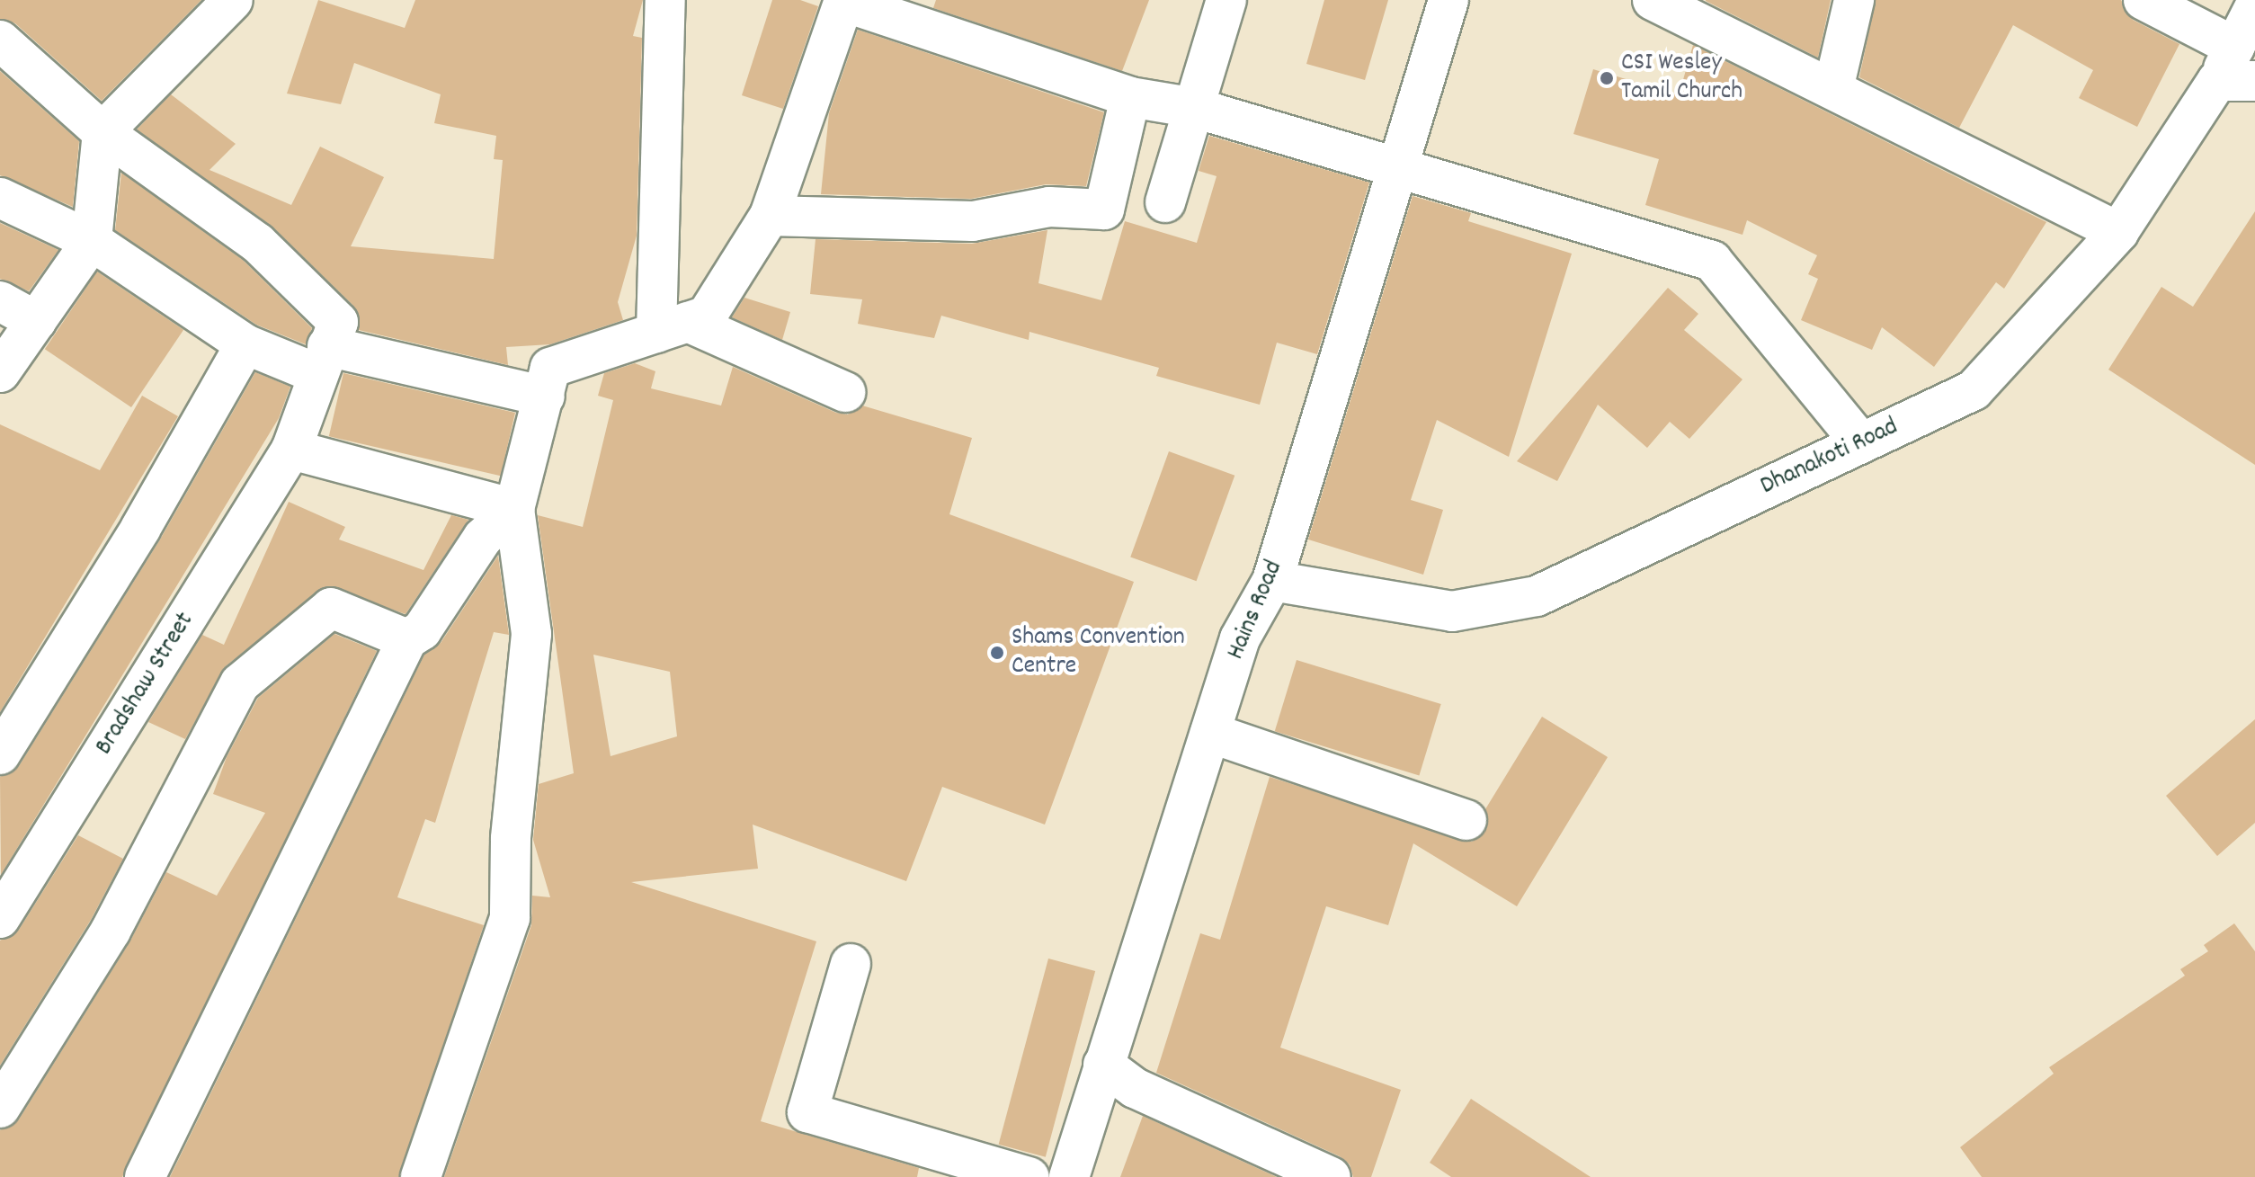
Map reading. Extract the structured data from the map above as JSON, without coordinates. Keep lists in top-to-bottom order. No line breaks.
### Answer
{"streets":{"street":["Dhanakoti Road","Hains Road","Bradshaw Street"]},"crossings":[["Dhanakoti Road","Hains Road"]],"places":["CSI Wesley Tamil Church","Shams Convention Centre"]}
